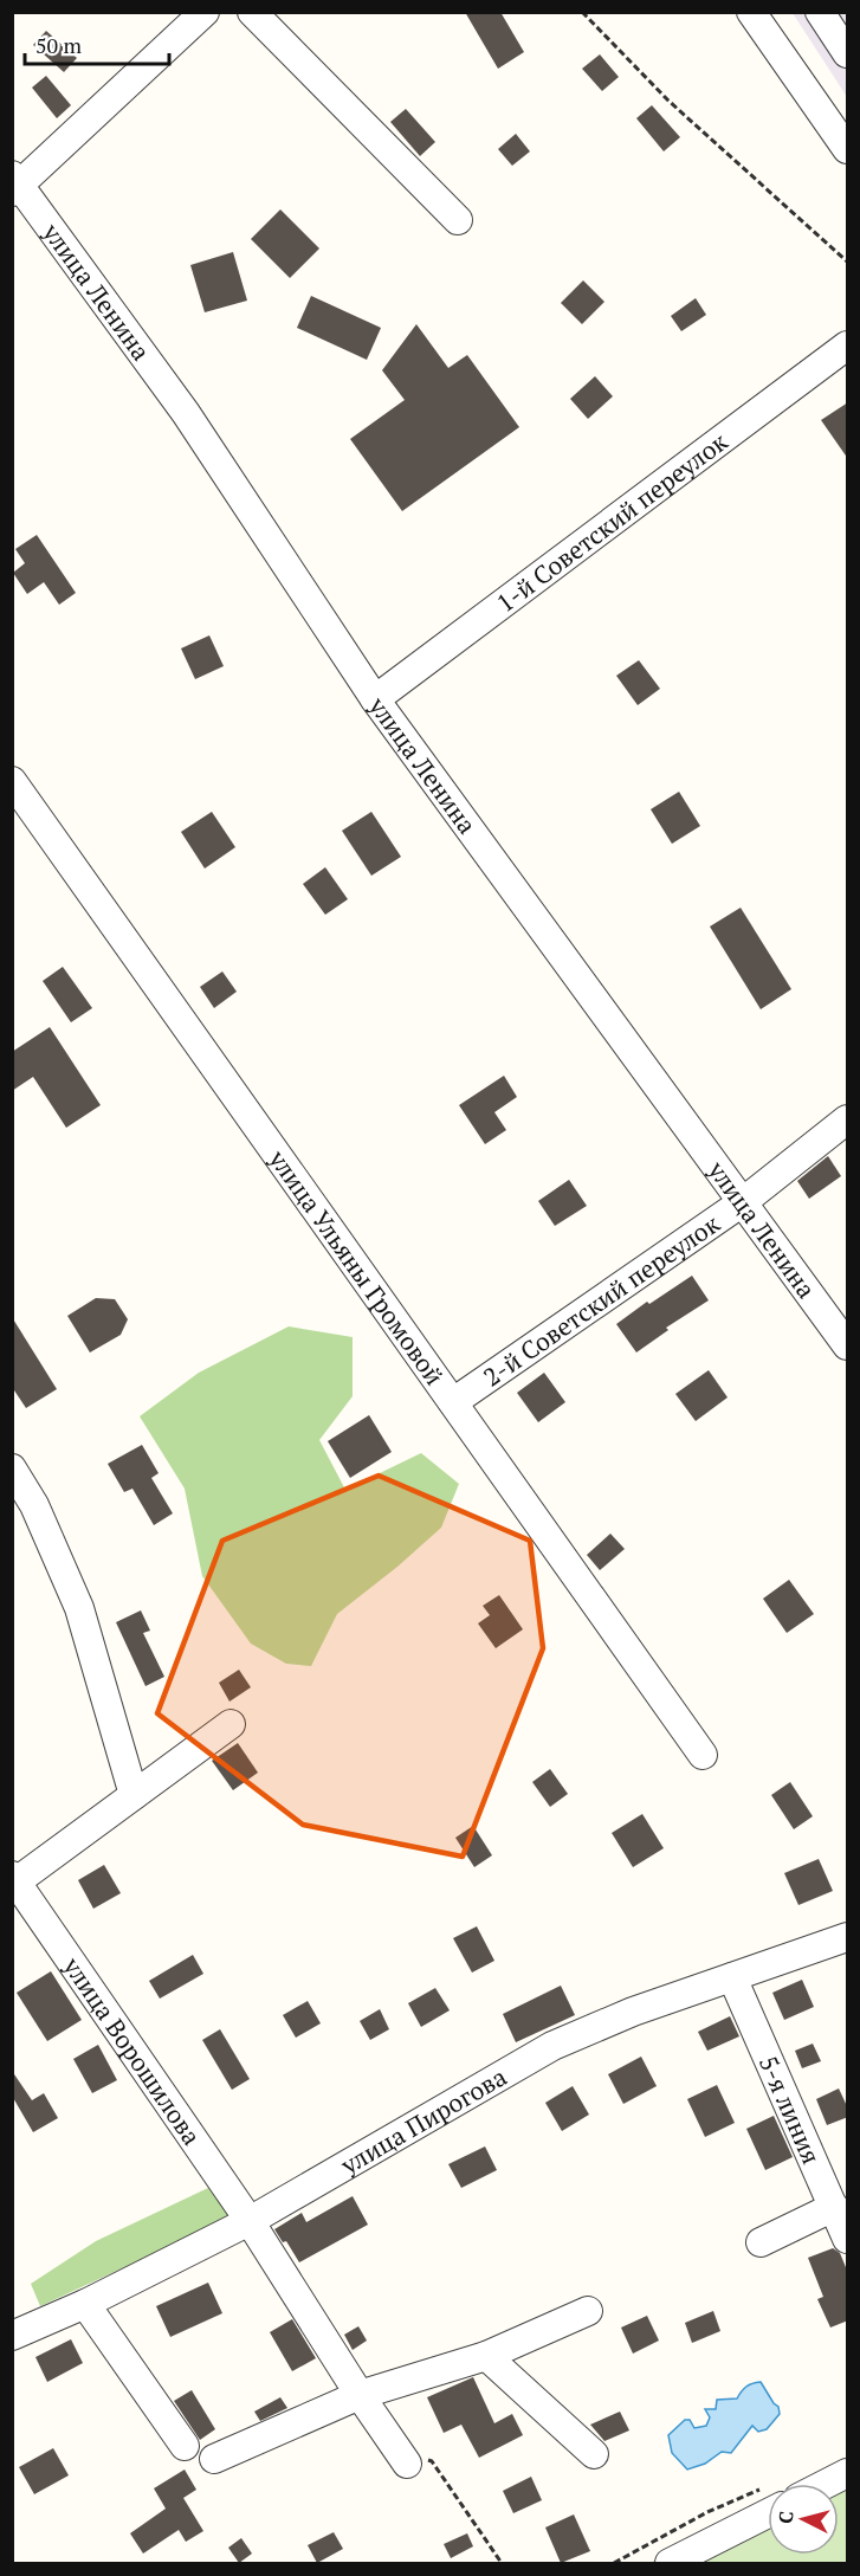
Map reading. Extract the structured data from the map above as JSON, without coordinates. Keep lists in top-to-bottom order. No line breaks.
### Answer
{"streets":{"street":["улица Ленина","1-й Советский переулок","улица Ульяны Громовой","2-й Советский переулок","улица Ворошилова","5-я линия","улица Пирогова"]},"crossings":[["улица Ленина","1-й Советский переулок"],["улица Ленина","2-й Советский переулок"],["улица Ульяны Громовой","2-й Советский переулок"],["улица Ворошилова","улица Пирогова"],["5-я линия","улица Пирогова"]],"scale_bar":"50 m","north":"left"}
